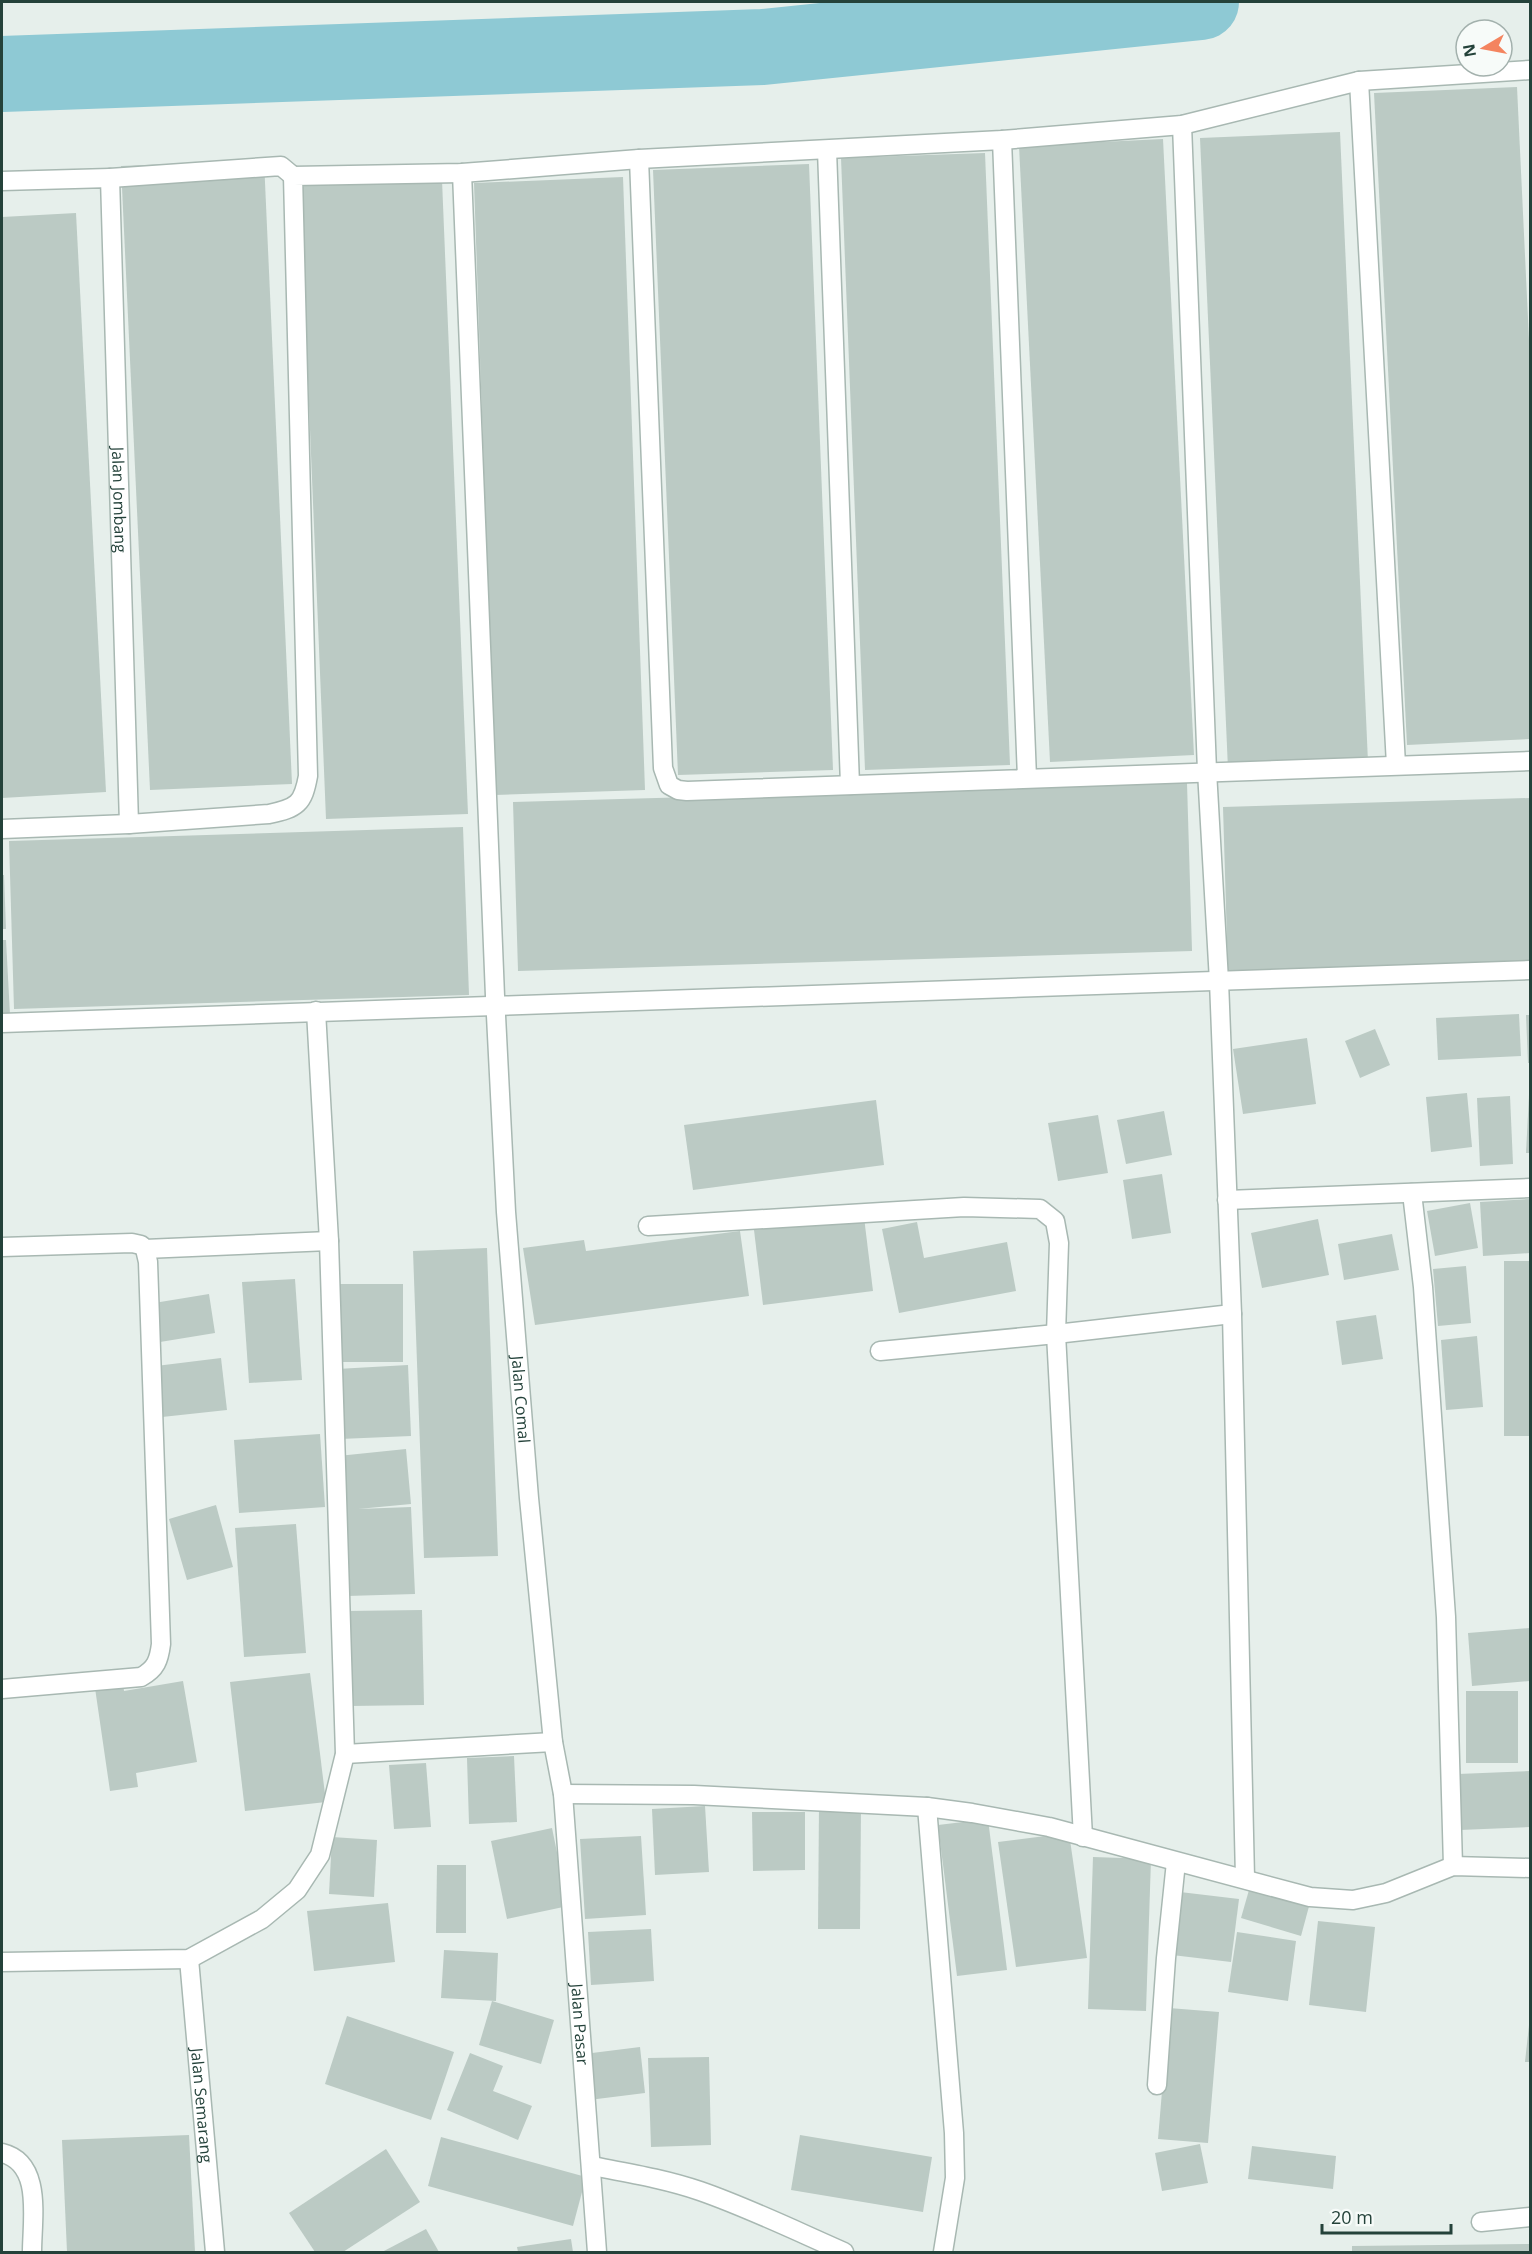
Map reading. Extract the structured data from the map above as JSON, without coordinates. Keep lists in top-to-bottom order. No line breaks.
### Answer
{"streets":{"street":["Jalan Jombang","Jalan Comal","Jalan Pasar","Jalan Semarang"]},"crossings":[["Jalan Comal","Jalan Pasar"]],"scale_bar":"20 m","north":"left"}
